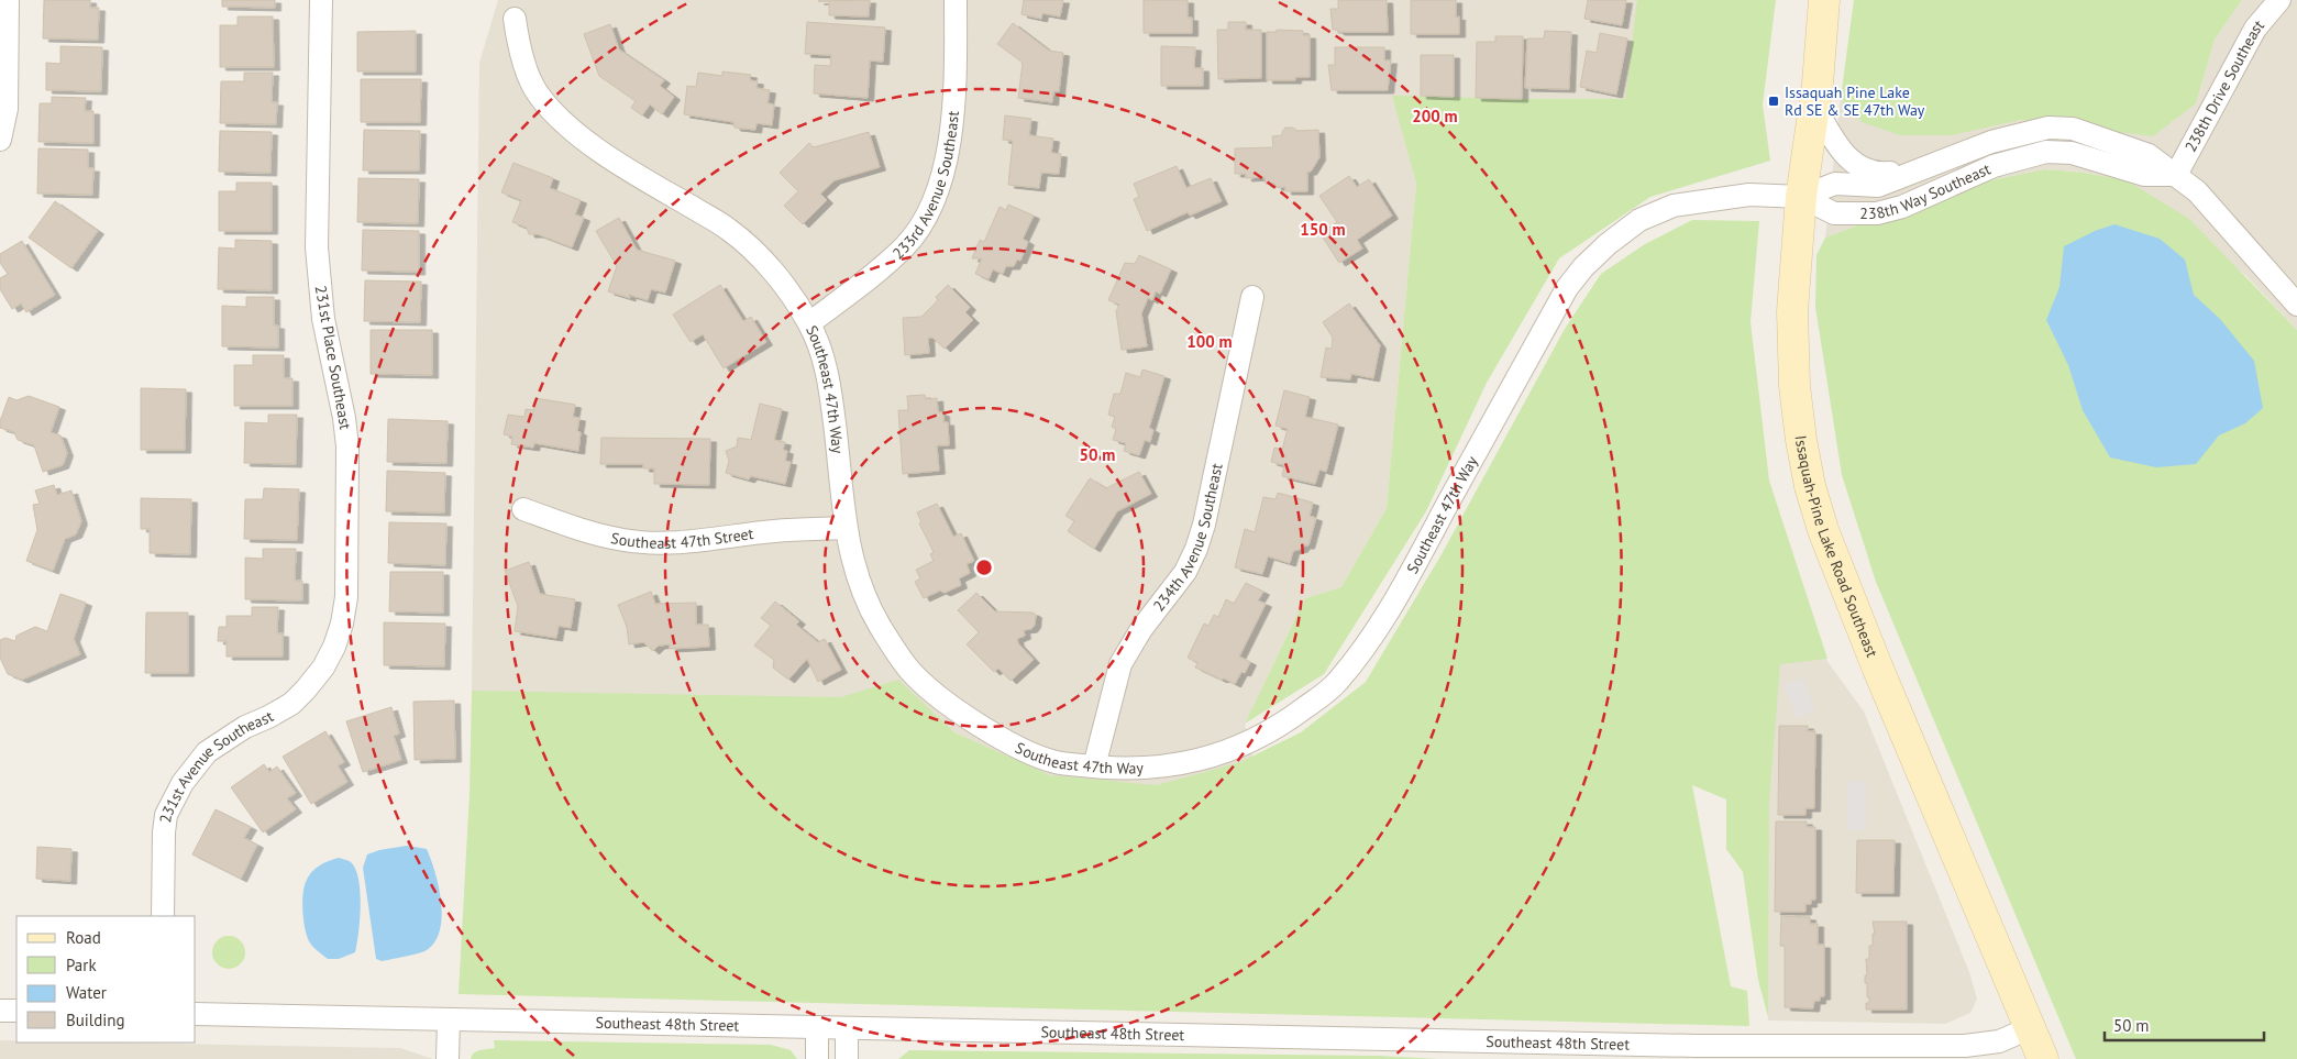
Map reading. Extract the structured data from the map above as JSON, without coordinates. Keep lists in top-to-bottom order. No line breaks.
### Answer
{"streets":{"main road":["Issaquah-Pine Lake Road Southeast"],"street":["238th Drive Southeast","233rd Avenue Southeast","238th Way Southeast","231st Place Southeast","Southeast 47th Way","Southeast 47th Street","234th Avenue Southeast","231st Avenue Southeast","Southeast 48th Street"]},"crossings":[["238th Drive Southeast","238th Way Southeast"],["233rd Avenue Southeast","Southeast 47th Way"],["238th Way Southeast","Southeast 47th Way"],["238th Way Southeast","Issaquah-Pine Lake Road Southeast"],["231st Place Southeast","231st Avenue Southeast"],["Southeast 47th Way","Southeast 47th Street"],["Southeast 47th Way","234th Avenue Southeast"],["Southeast 47th Way","Issaquah-Pine Lake Road Southeast"],["Issaquah-Pine Lake Road Southeast","Southeast 48th Street"]],"places":{"transit":["Issaquah Pine Lake Rd SE & SE 47th Way"]},"legend":["Road","Park","Water","Building"],"scale_bar":"50 m","rings":["200 m","150 m","100 m","50 m"]}
